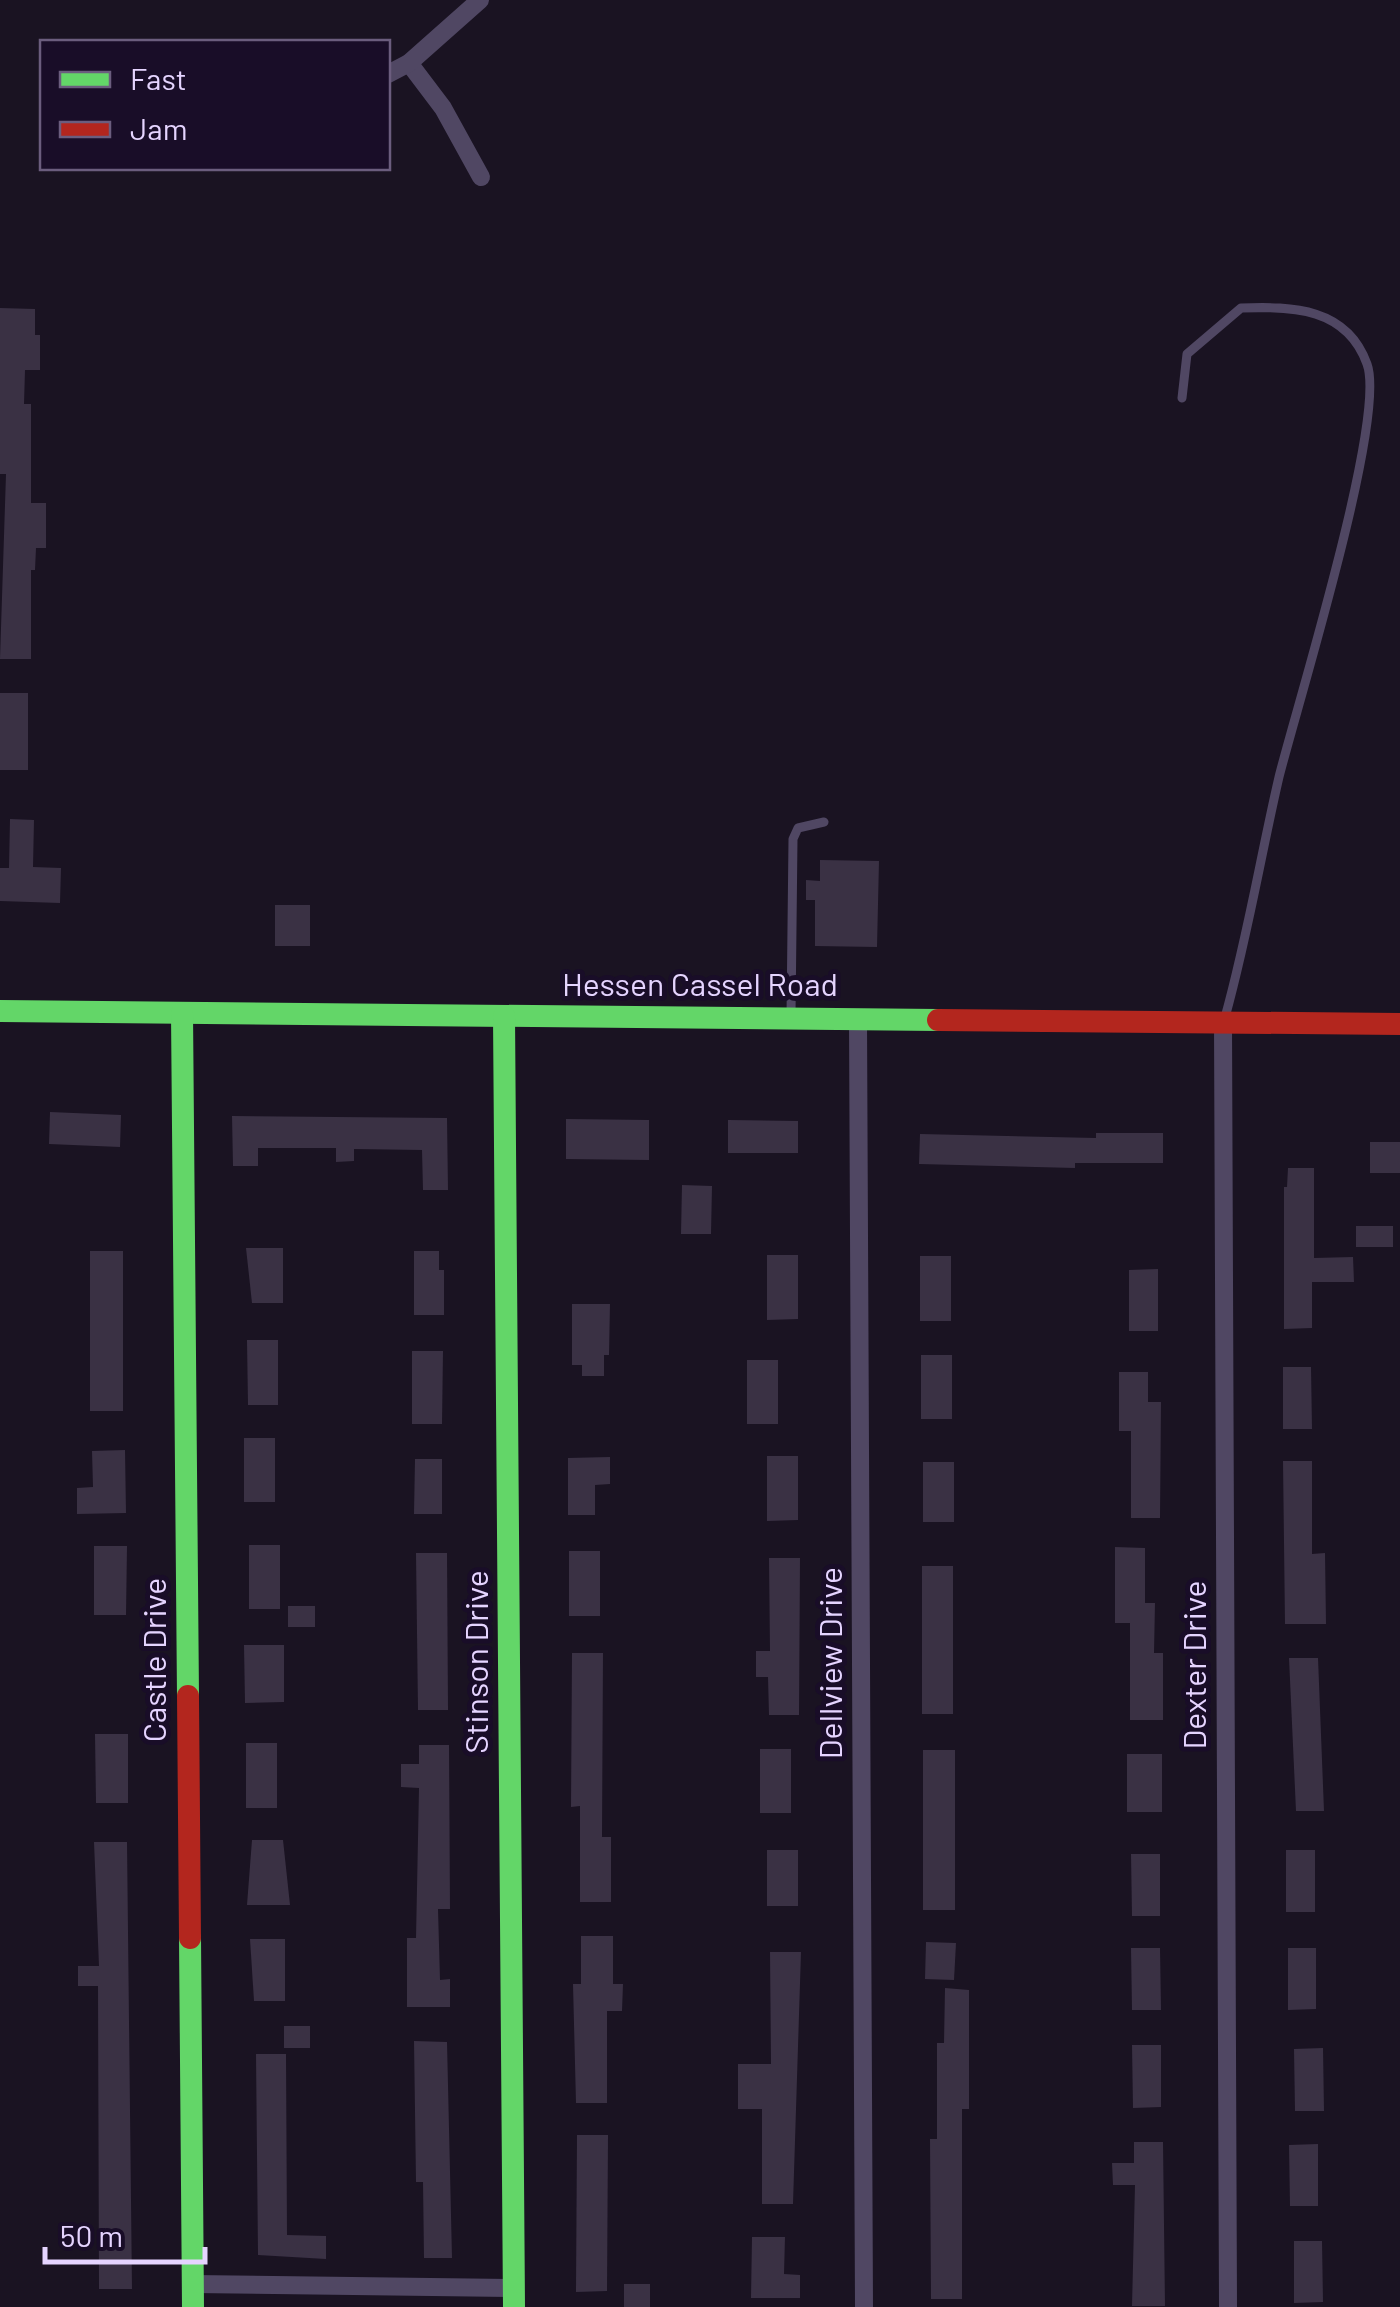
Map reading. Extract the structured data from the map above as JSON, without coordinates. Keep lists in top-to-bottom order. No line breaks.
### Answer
{"streets":{"street":["Hessen Cassel Road","Castle Drive","Stinson Drive","Dellview Drive","Dexter Drive"]},"crossings":[["Hessen Cassel Road","Castle Drive"],["Hessen Cassel Road","Stinson Drive"],["Hessen Cassel Road","Dellview Drive"],["Hessen Cassel Road","Dexter Drive"]],"legend":["Fast","Jam"],"scale_bar":"50 m"}
